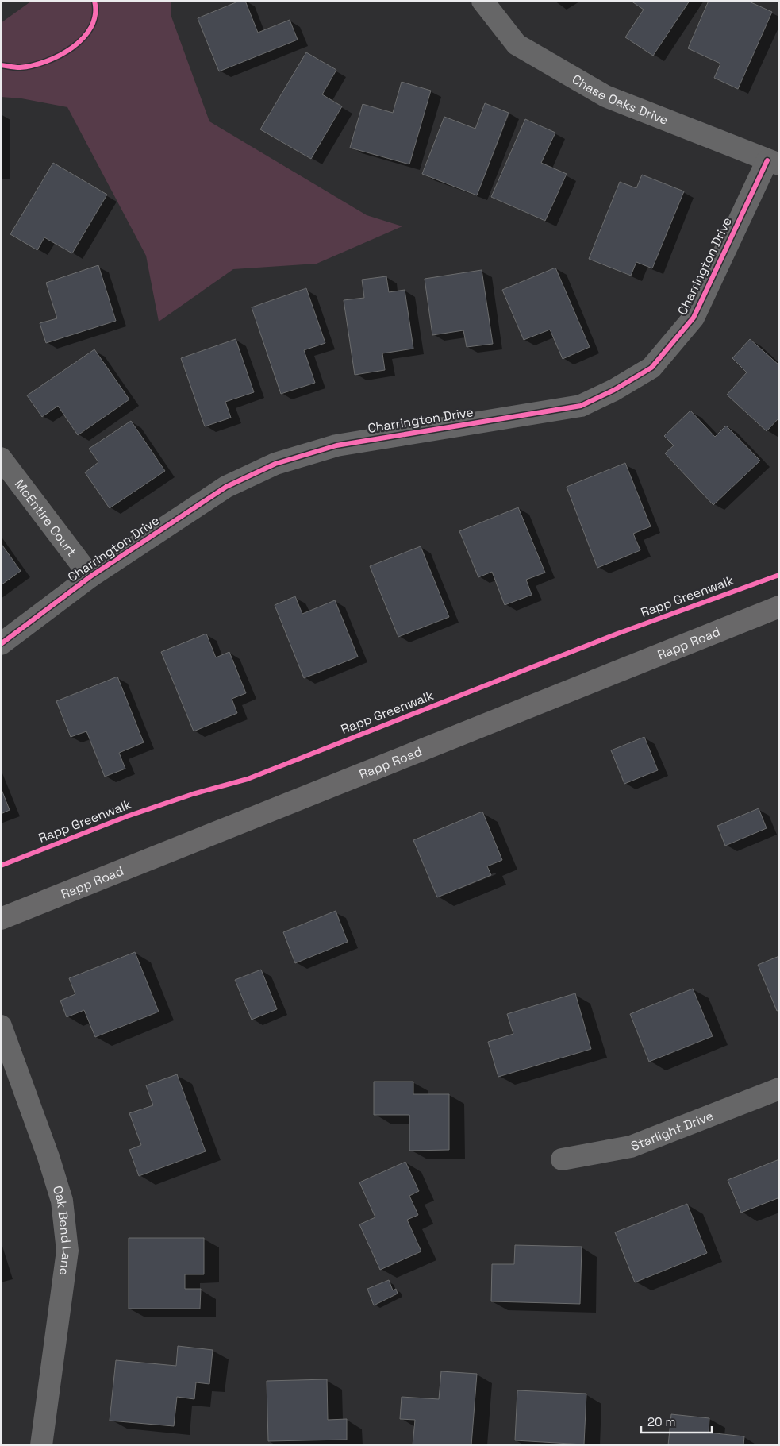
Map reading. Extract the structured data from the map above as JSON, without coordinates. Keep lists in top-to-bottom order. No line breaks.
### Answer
{"streets":{"street":["Chase Oaks Drive","Charrington Drive","McEntire Court","Rapp Road","Starlight Drive","Oak Bend Lane"],"cycle path":["Rapp Greenwalk"]},"crossings":[["Chase Oaks Drive","Charrington Drive"],["Charrington Drive","McEntire Court"]],"scale_bar":"20 m"}
